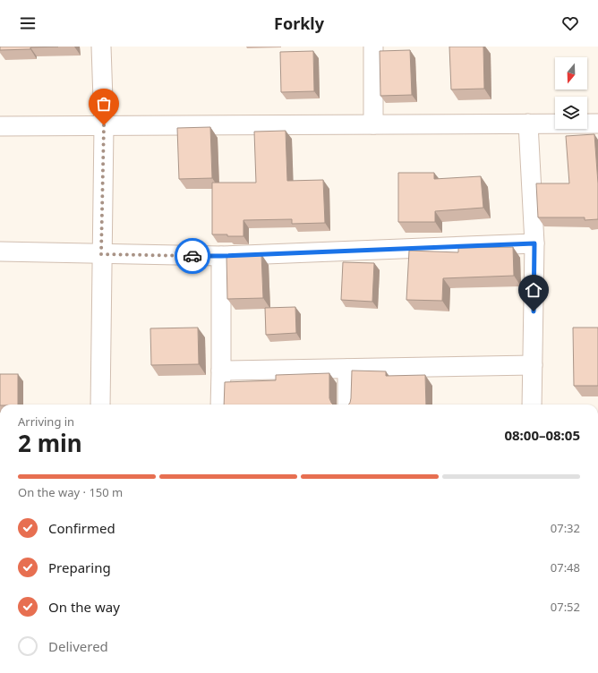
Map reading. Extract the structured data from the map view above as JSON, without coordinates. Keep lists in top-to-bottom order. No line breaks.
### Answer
{"north":"bottom","page":{"header":"Forkly","heading":["2 min","Arriving in","08:00–08:05"],"bar":"On the way · 150 m","list":[["Confirmed","07:32"],["Preparing","07:48"],["On the way","07:52"],"Delivered"]}}
